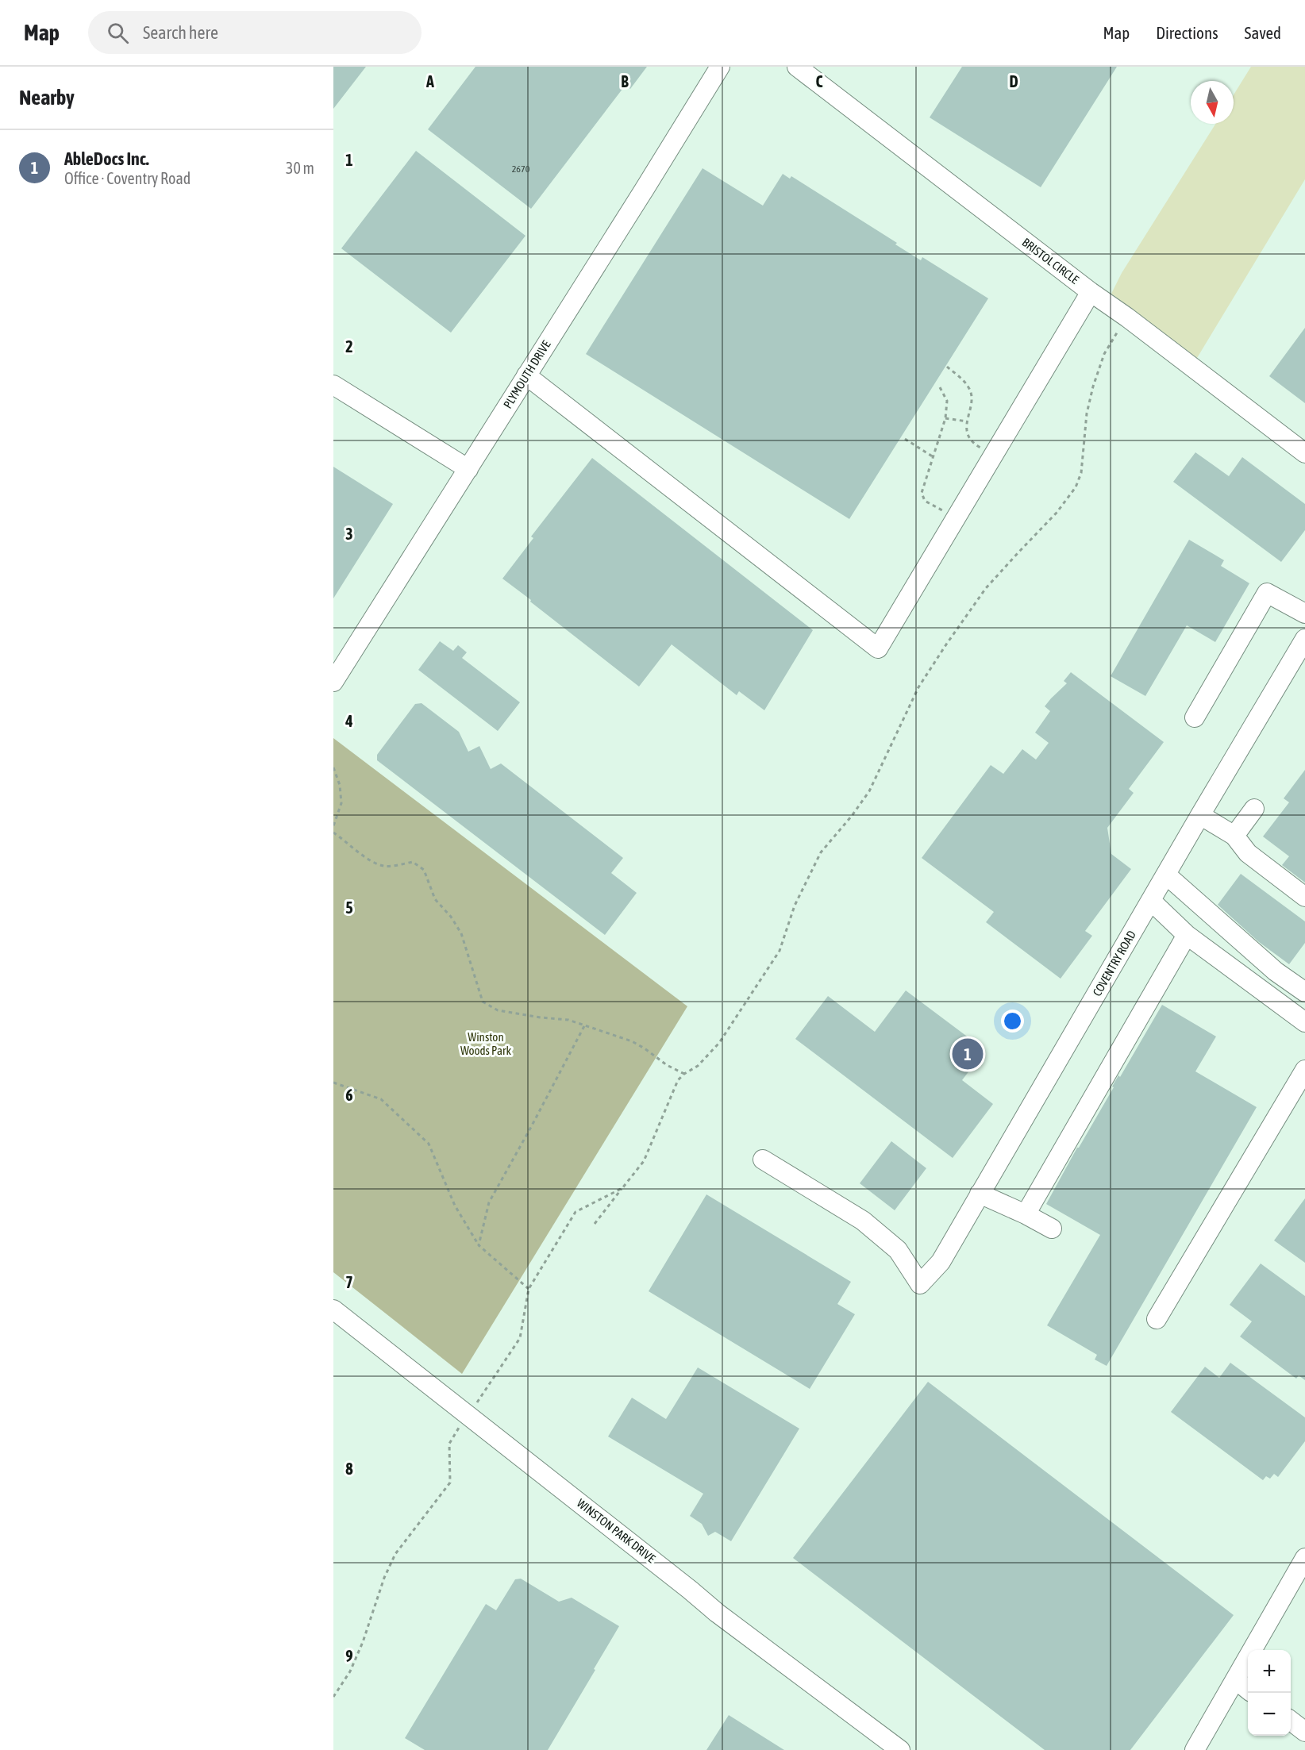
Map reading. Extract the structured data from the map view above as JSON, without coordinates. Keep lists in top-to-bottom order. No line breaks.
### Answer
{"streets":{"street":["BRISTOL CIRCLE","PLYMOUTH DRIVE","COVENTRY ROAD","WINSTON PARK DRIVE"]},"parks":["Winston Woods Park"],"house_numbers":["2670"],"north":"bottom","page":{"header":"Map","search":"Search here","nav":["Map","Directions","Saved"],"heading":"Nearby","list":[{"mark":"1","name":"AbleDocs Inc.","note":"Office · Coventry Road","value":"30 m"}],"pins":"1","map_buttons":["+","−"]},"grid":{"columns":["A","B","C","D"],"rows":["1","2","3","4","5","6","7","8","9"]}}
